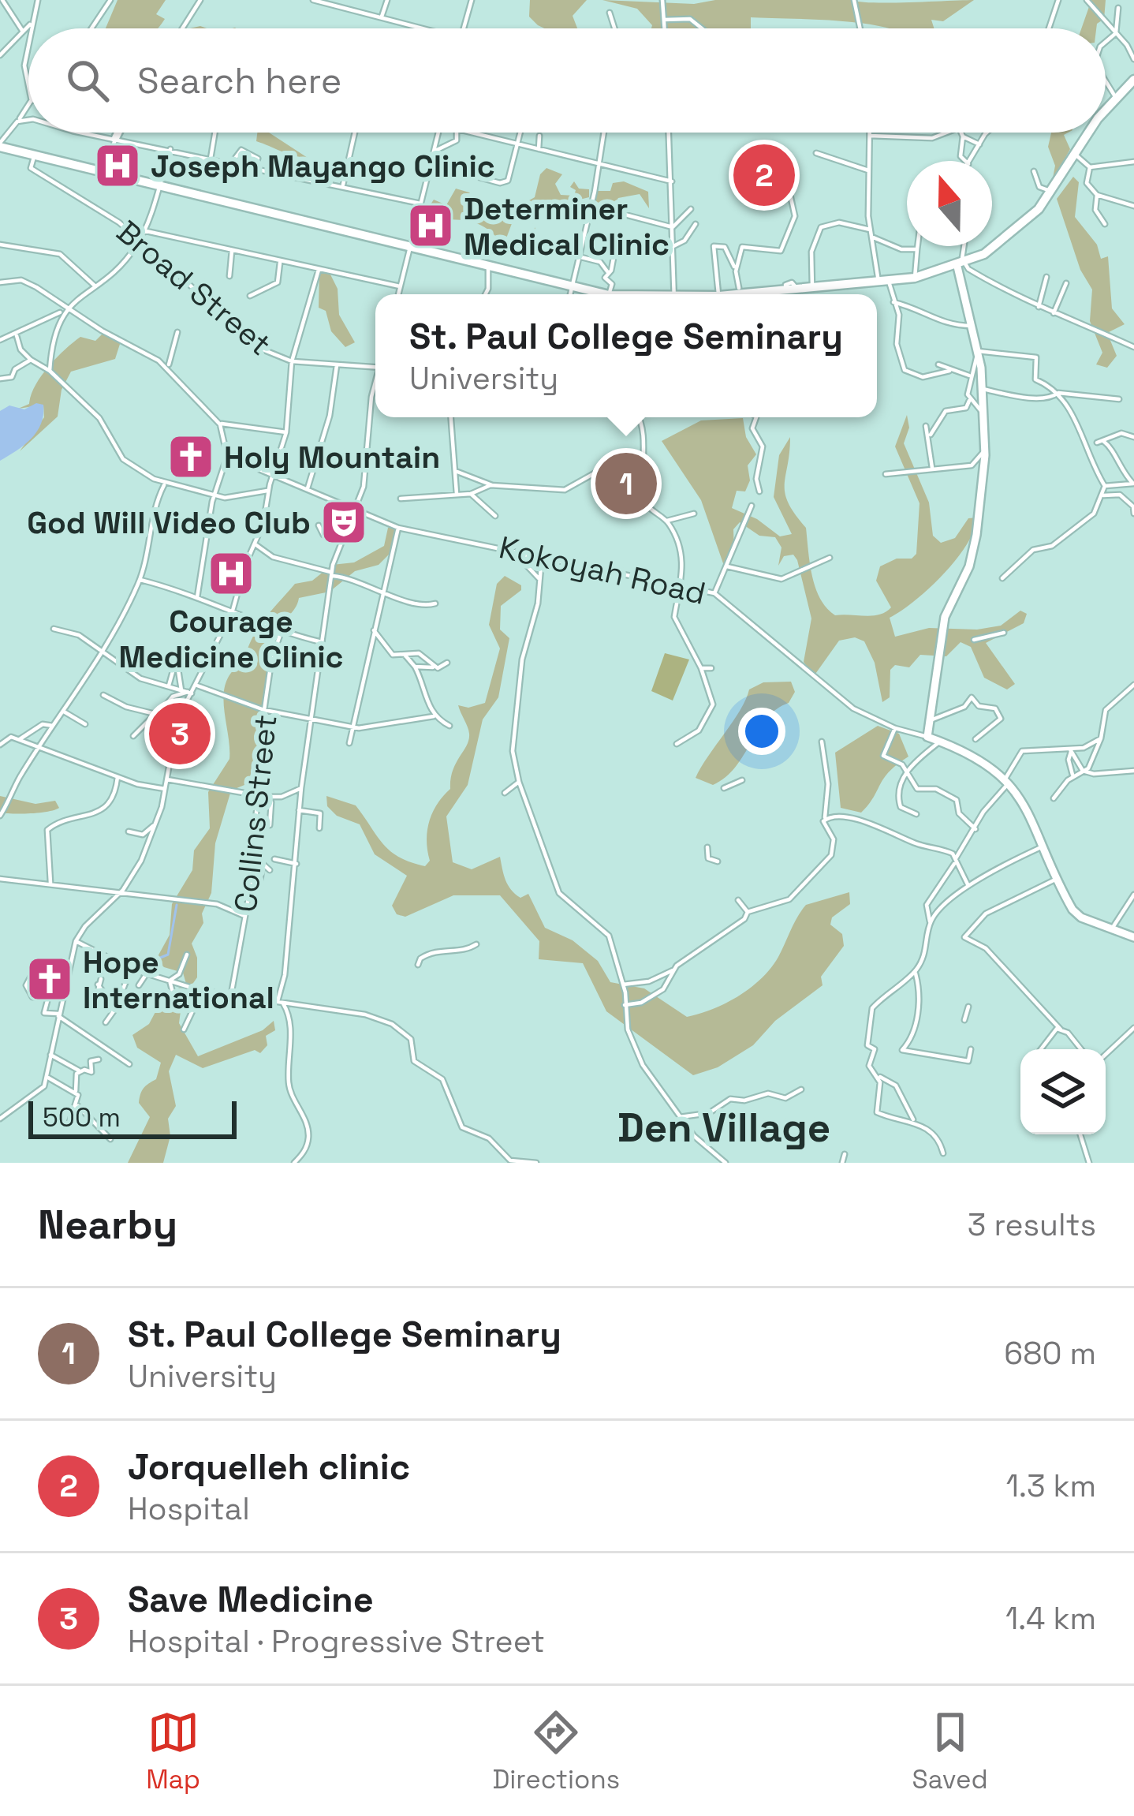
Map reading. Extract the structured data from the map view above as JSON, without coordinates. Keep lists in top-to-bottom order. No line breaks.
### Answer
{"streets":{"main road":["Kokoyah Road"],"street":["Broad Street","Collins Street"]},"districts":["Den Village"],"places":{"hospital":["Joseph Mayango Clinic","Determiner Medical Clinic","Courage Medicine Clinic"],"church":["Holy Mountain","Hope International"],"theatre":["God Will Video Club"]},"scale_bar":"500 m","north":"top","page":{"search":"Search here","pins":["2","1","3"],"popup":["St. Paul College Seminary","University"],"scale":"500 m","heading":["Nearby","3 results"],"list":[{"mark":"1","name":"St. Paul College Seminary","note":"University","value":"680 m"},{"mark":"2","name":"Jorquelleh clinic","note":"Hospital","value":"1.3 km"},{"mark":"3","name":"Save Medicine","note":"Hospital · Progressive Street","value":"1.4 km"}],"nav":["Map","Directions","Saved"]}}
